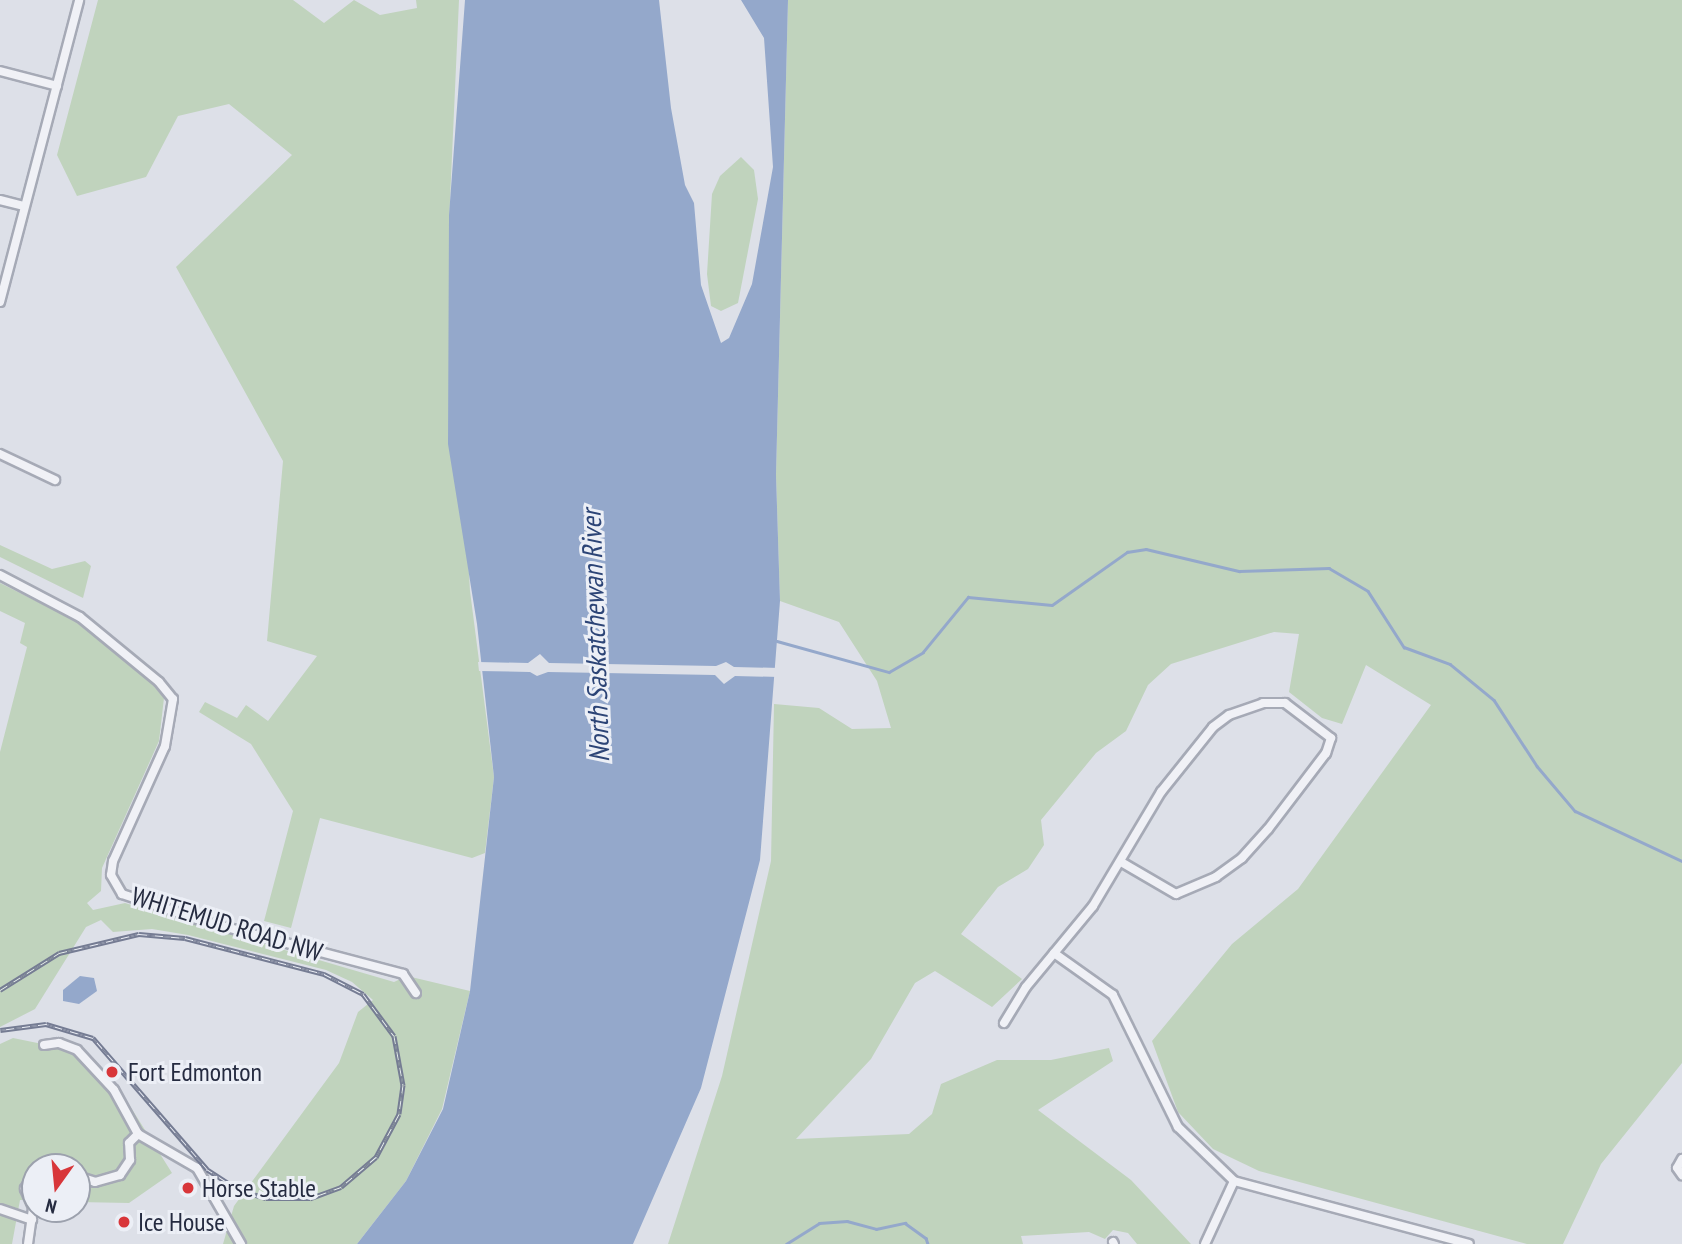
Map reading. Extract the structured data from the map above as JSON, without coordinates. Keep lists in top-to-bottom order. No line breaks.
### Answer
{"streets":{"street":["WHITEMUD ROAD NW"]},"water":["North Saskatchewan River"],"places":["Fort Edmonton","Horse Stable","Ice House"],"north":"bottom"}
